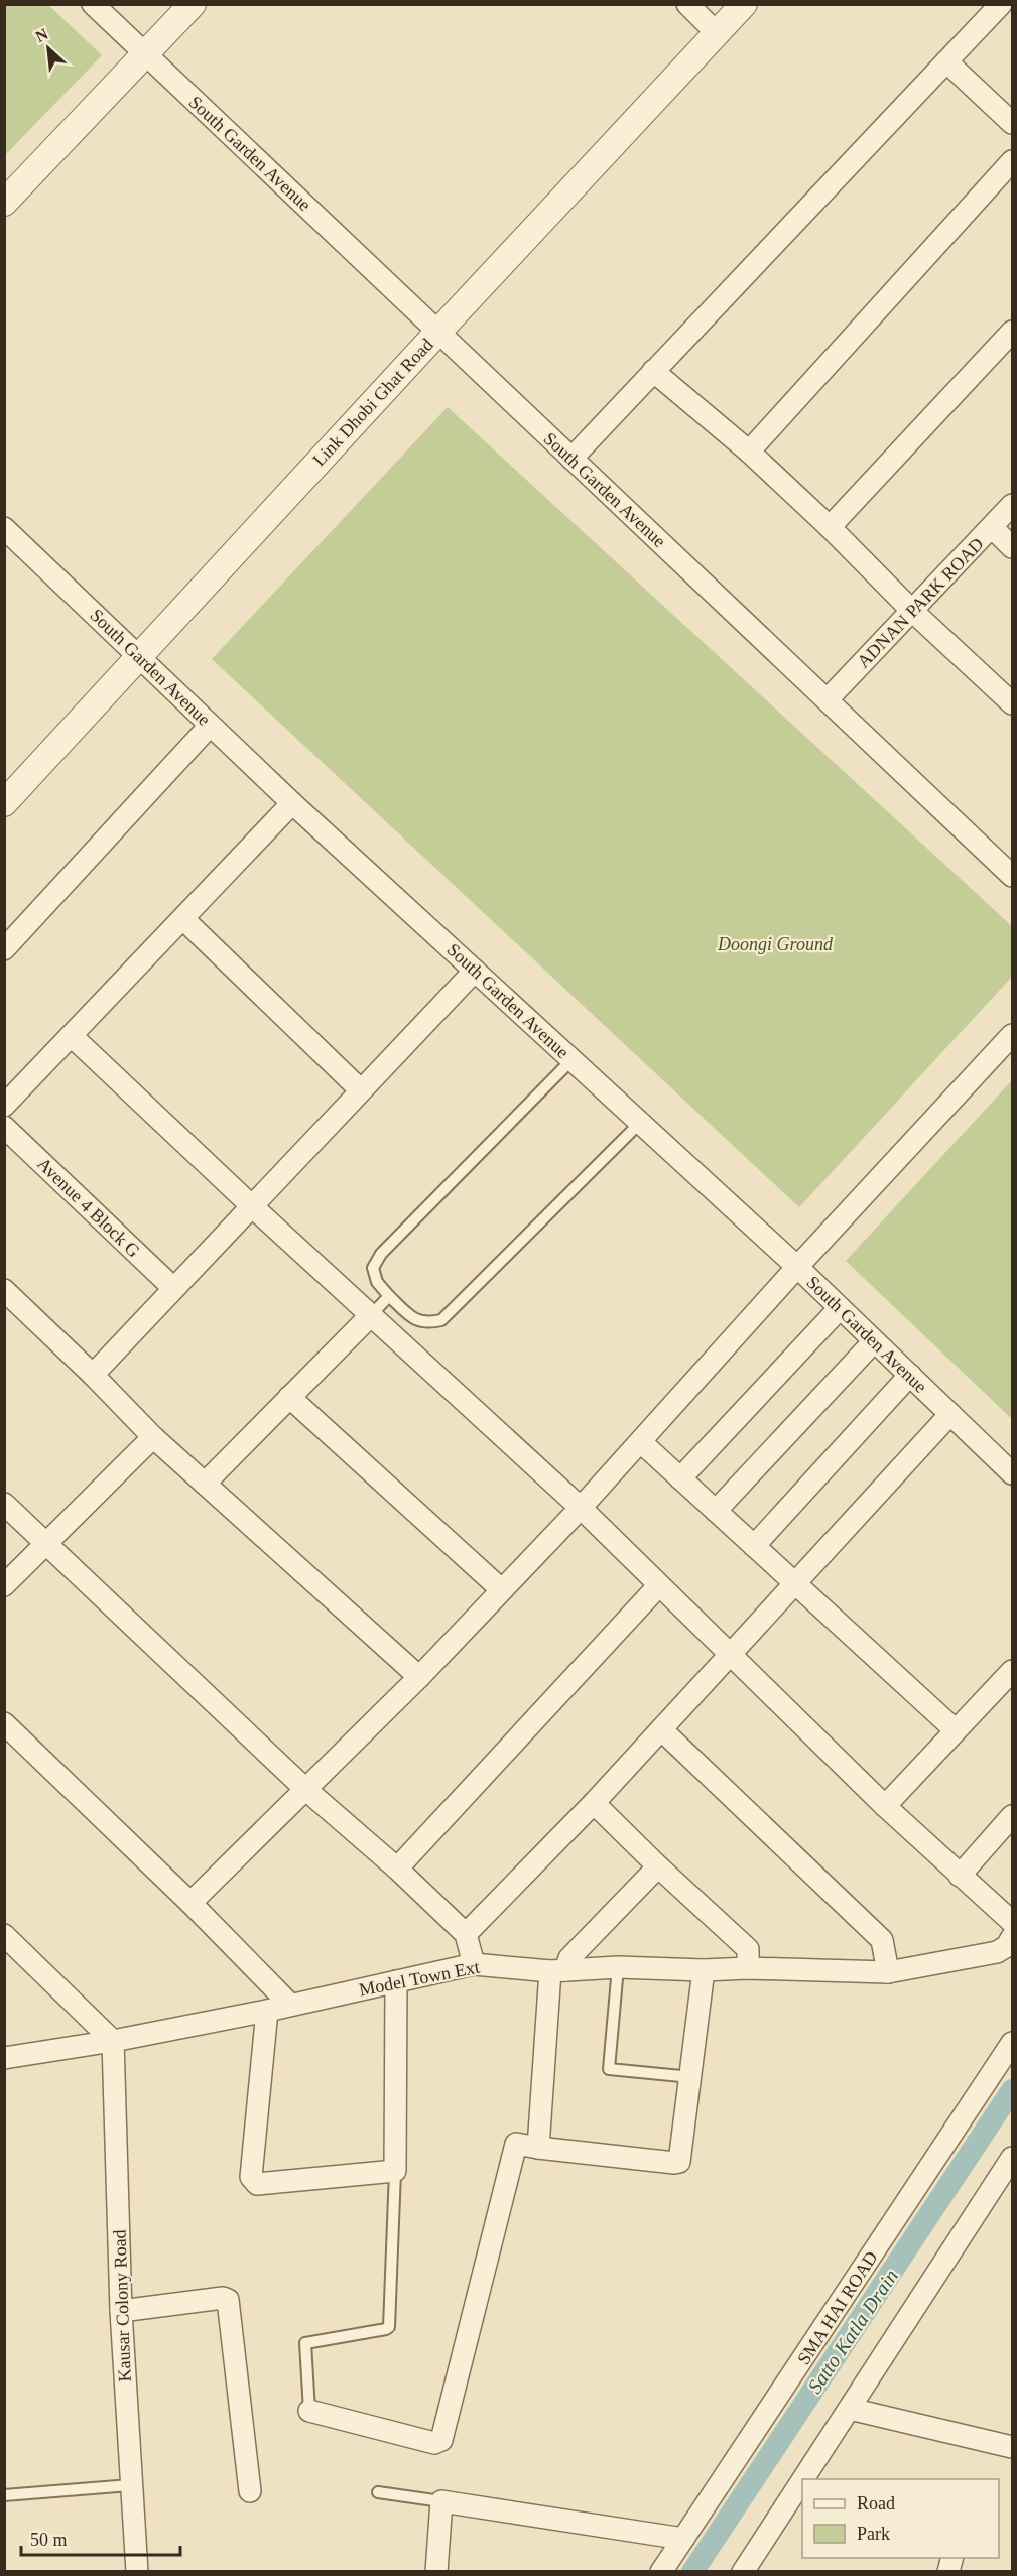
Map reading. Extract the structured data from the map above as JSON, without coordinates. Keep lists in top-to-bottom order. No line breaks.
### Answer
{"streets":{"street":["South Garden Avenue","Link Dhobi Ghat Road","ADNAN PARK ROAD","Avenue 4 Block G","Model Town Ext","Kausar Colony Road","SMA HAI ROAD"]},"crossings":[["South Garden Avenue","Link Dhobi Ghat Road"],["South Garden Avenue","ADNAN PARK ROAD"],["Model Town Ext","Kausar Colony Road"]],"water":["Satto Katla Drain"],"parks":["Doongi Ground"],"legend":["Road","Park"],"scale_bar":"50 m","north":"top left"}
